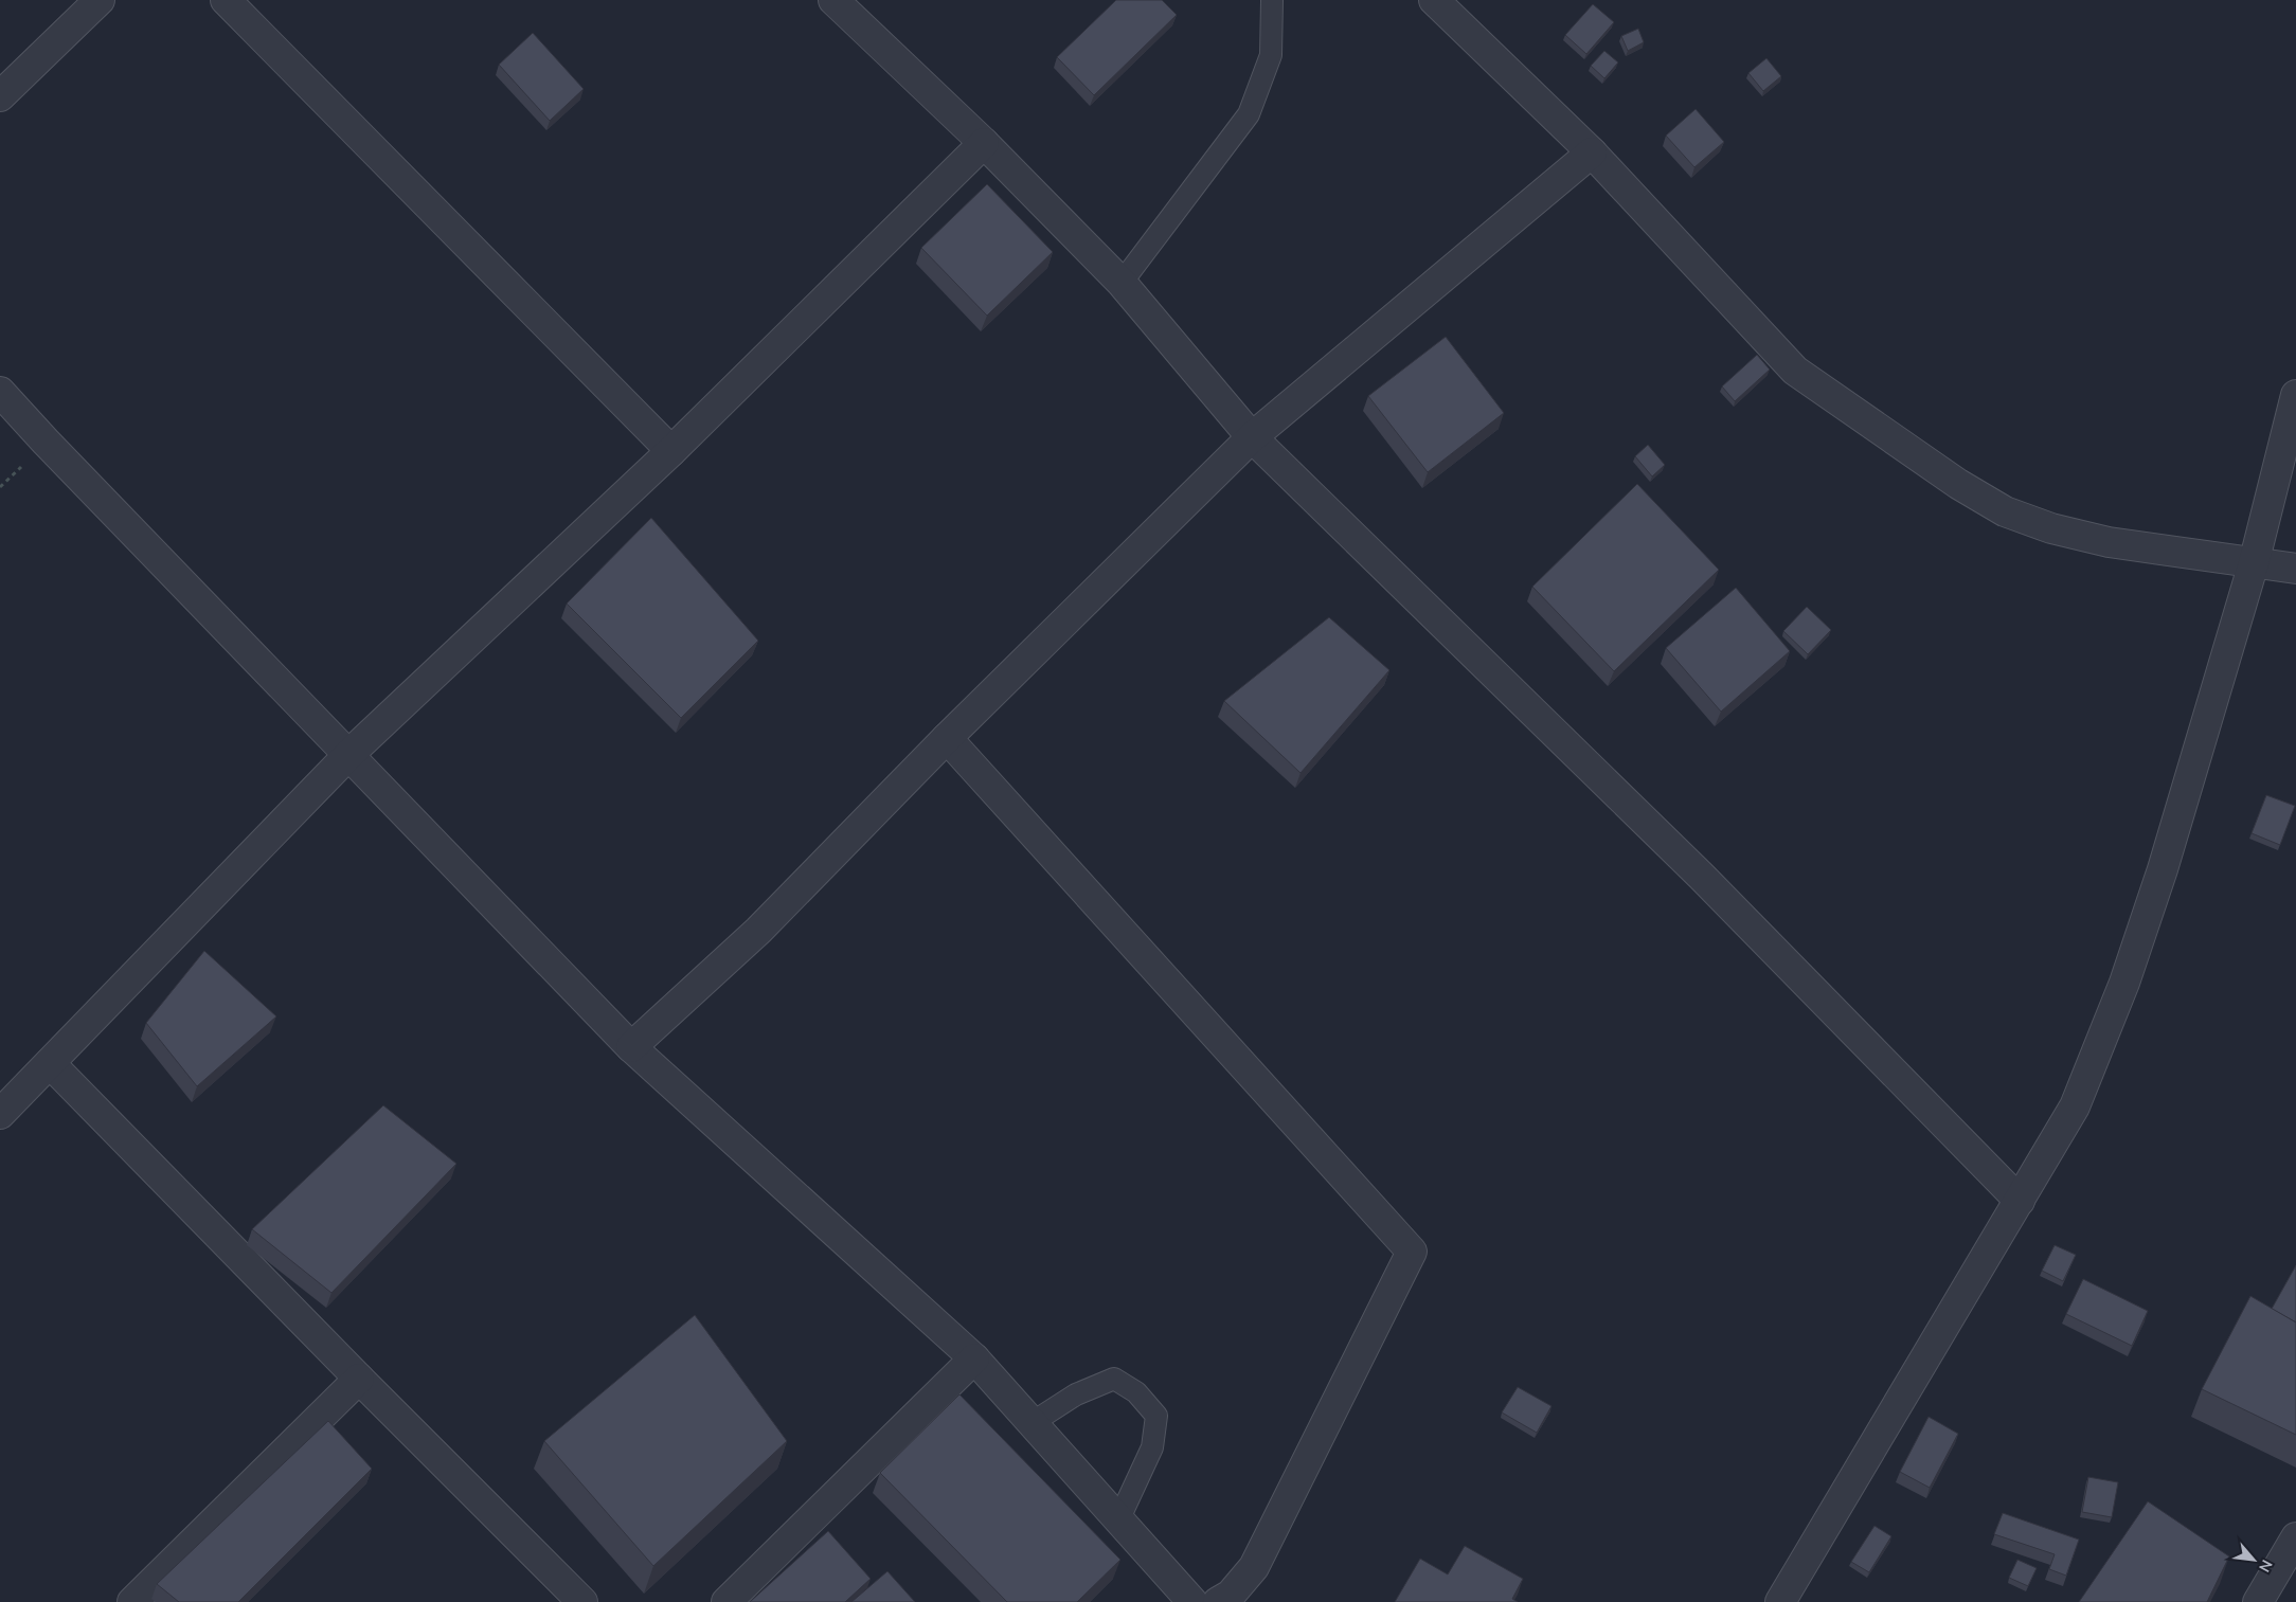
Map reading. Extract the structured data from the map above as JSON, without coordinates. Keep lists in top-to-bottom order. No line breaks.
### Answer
{"north":"bottom right"}
